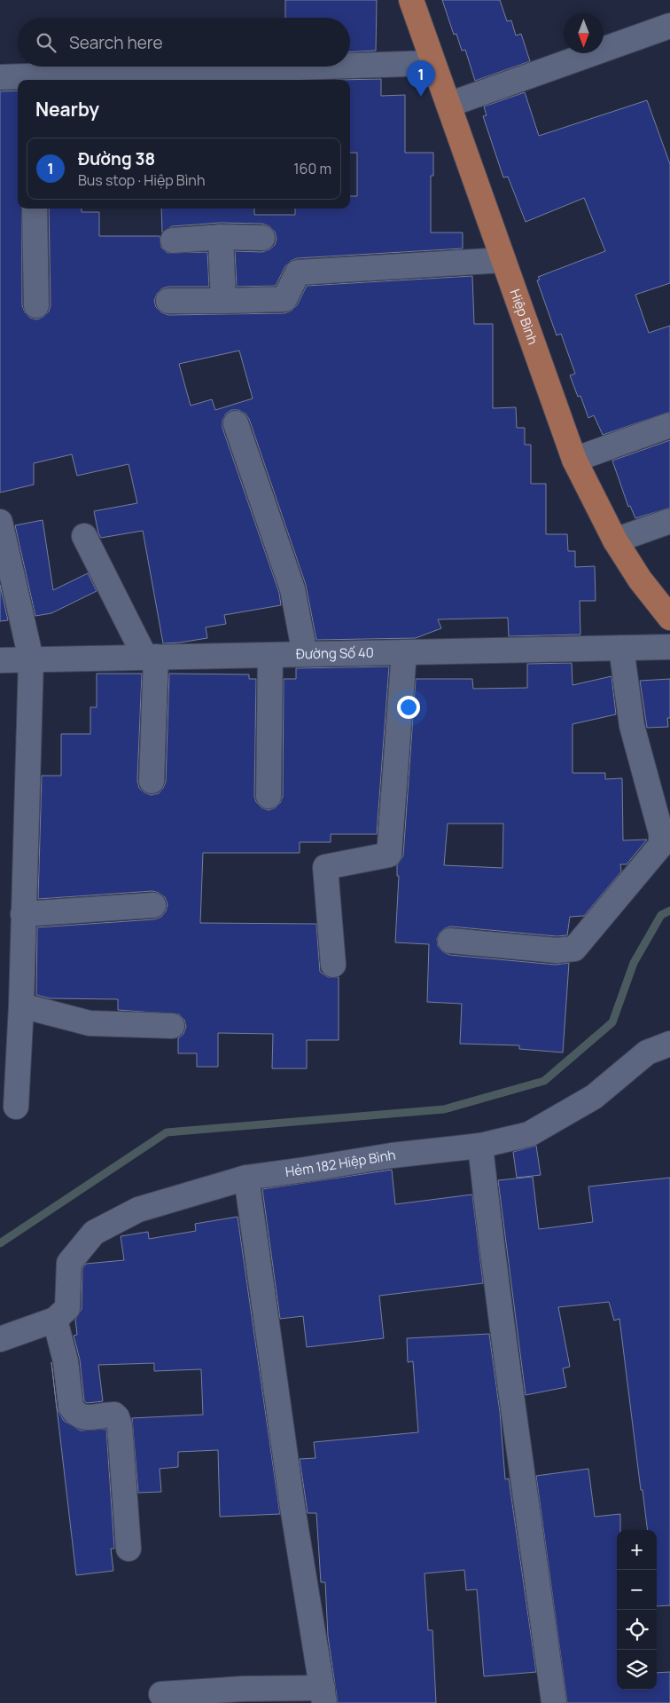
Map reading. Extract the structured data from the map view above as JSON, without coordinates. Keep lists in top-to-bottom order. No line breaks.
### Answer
{"streets":{"main road":["Hiệp Bình"],"street":["Đường Số 40","Hẻm 182 Hiệp Bình"]},"north":"bottom","page":{"search":"Search here","pins":"1","heading":"Nearby","list":[{"mark":"1","name":"Đường 38","note":"Bus stop · Hiệp Bình","value":"160 m"}],"map_buttons":["+","−"]}}
